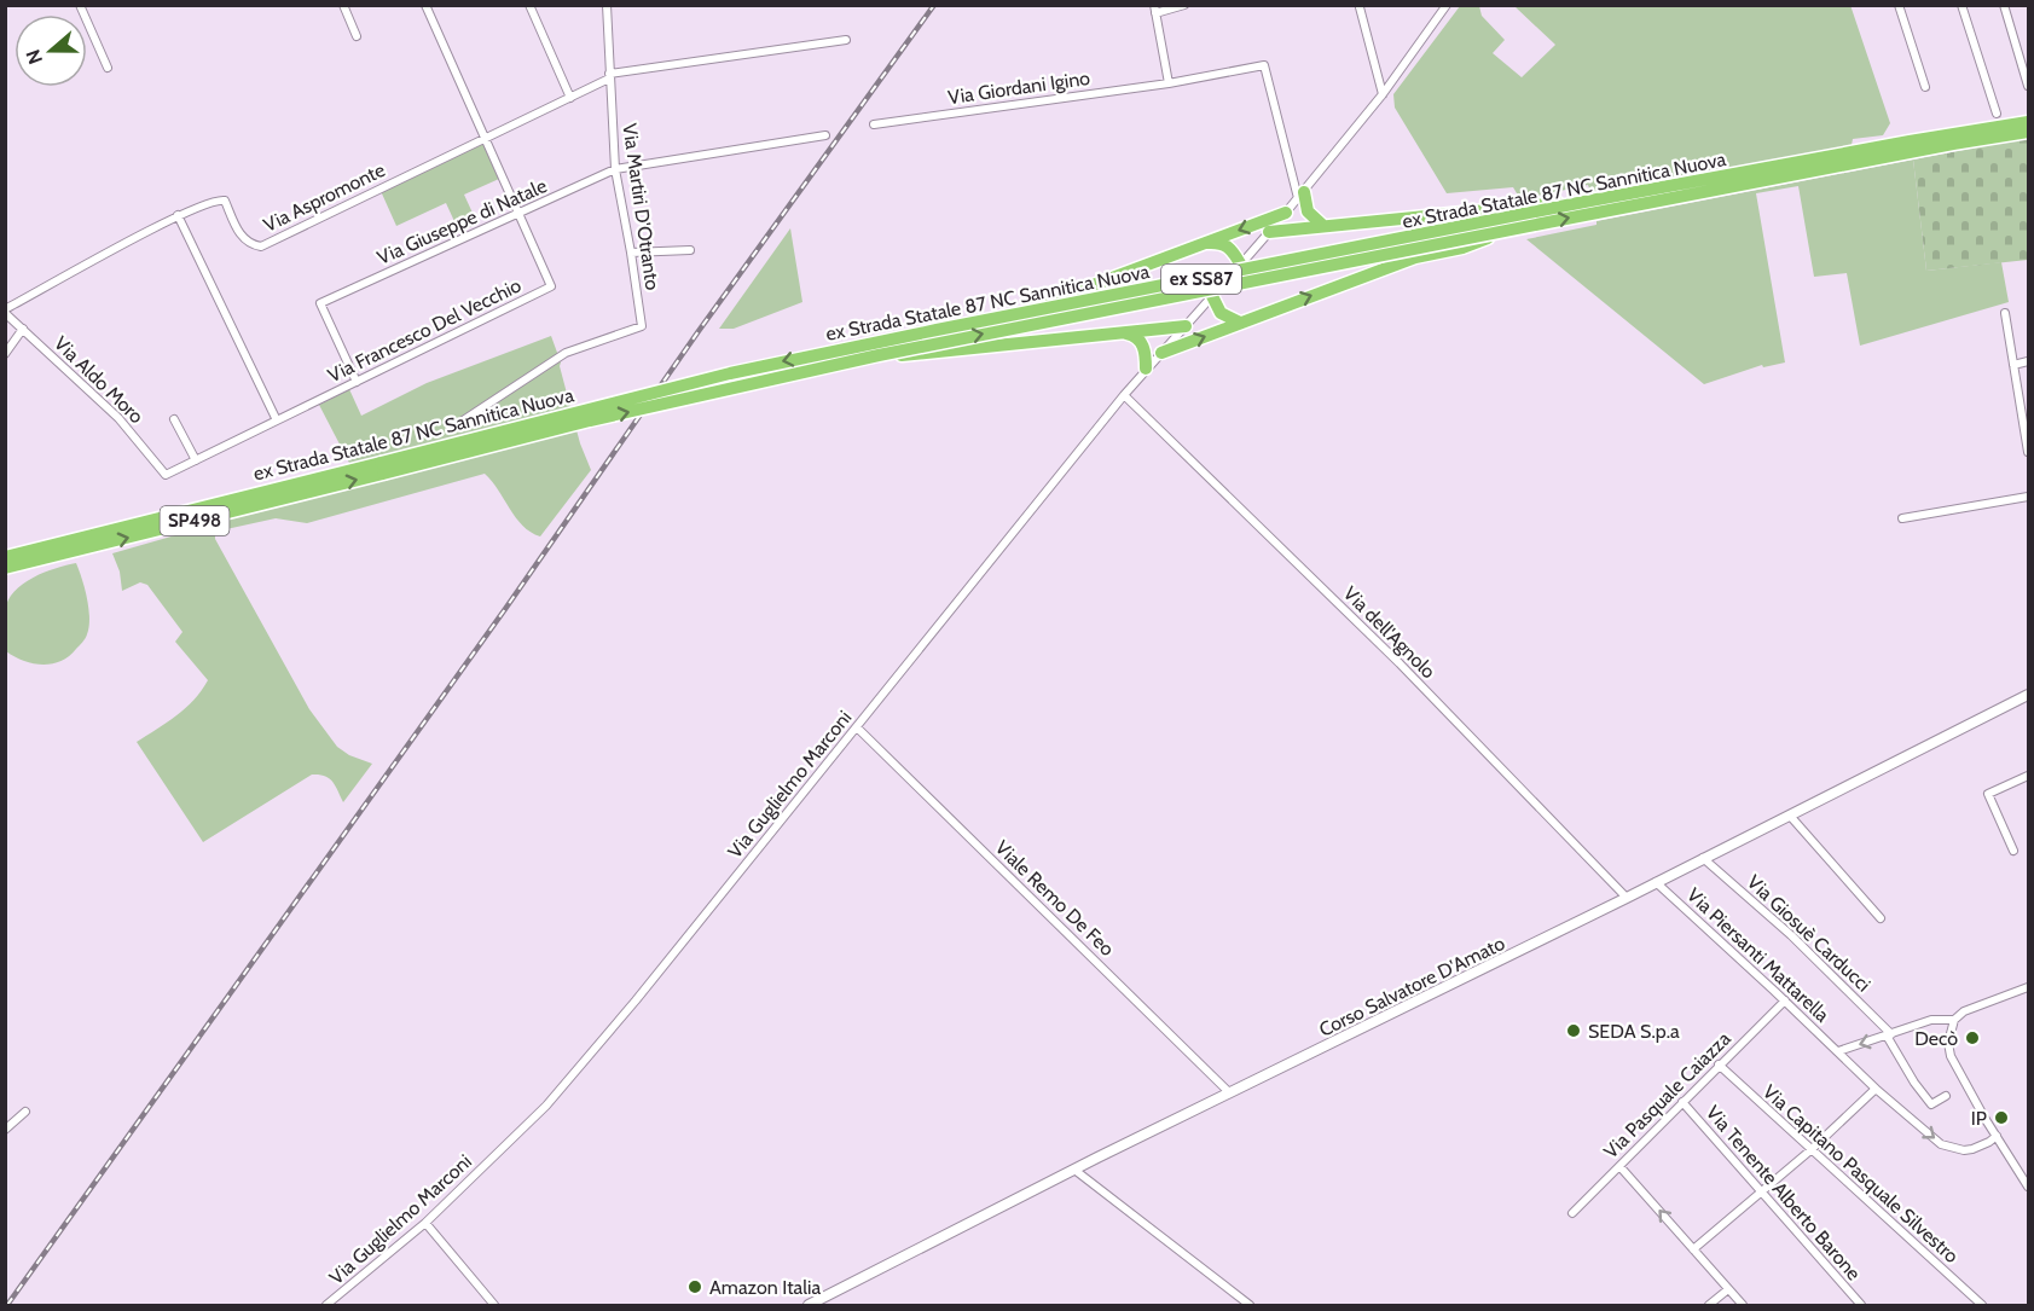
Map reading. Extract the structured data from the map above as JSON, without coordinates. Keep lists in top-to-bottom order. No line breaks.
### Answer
{"streets":{"highway":["ex Strada Statale 87 NC Sannitica Nuova","ex SS87","SP498"],"street":["Via Giordani Igino","Via Aspromonte","Via Martiri D'Otranto","Via Giuseppe di Natale","Via Francesco Del Vecchio","Via Aldo Moro","Via dell'Agnolo","Via Guglielmo Marconi","Viale Remo De Feo","Via Giosuè Carducci","Via Piersanti Mattarella","Corso Salvatore D'Amato","Via Pasquale Caiazza","Via Capitano Pasquale Silvestro","Via Tenente Alberto Barone"]},"crossings":[["Via Giordani Igino","Via Guglielmo Marconi"],["Via Aspromonte","Via Francesco Del Vecchio"],["Via Aspromonte","Via Aldo Moro"],["Via Martiri D'Otranto","Via Giuseppe di Natale"],["Via Giuseppe di Natale","Via Francesco Del Vecchio"],["Via Francesco Del Vecchio","Via Aldo Moro"],["Via dell'Agnolo","Via Guglielmo Marconi"],["Via dell'Agnolo","Corso Salvatore D'Amato"],["Via Guglielmo Marconi","Viale Remo De Feo"],["Viale Remo De Feo","Corso Salvatore D'Amato"],["Via Giosuè Carducci","Corso Salvatore D'Amato"],["Via Piersanti Mattarella","Corso Salvatore D'Amato"],["Via Piersanti Mattarella","Via Pasquale Caiazza"],["Via Pasquale Caiazza","Via Capitano Pasquale Silvestro"],["Via Pasquale Caiazza","Via Tenente Alberto Barone"]],"places":["SEDA S.p.a","Decò","IP","Amazon Italia"],"north":"left"}
